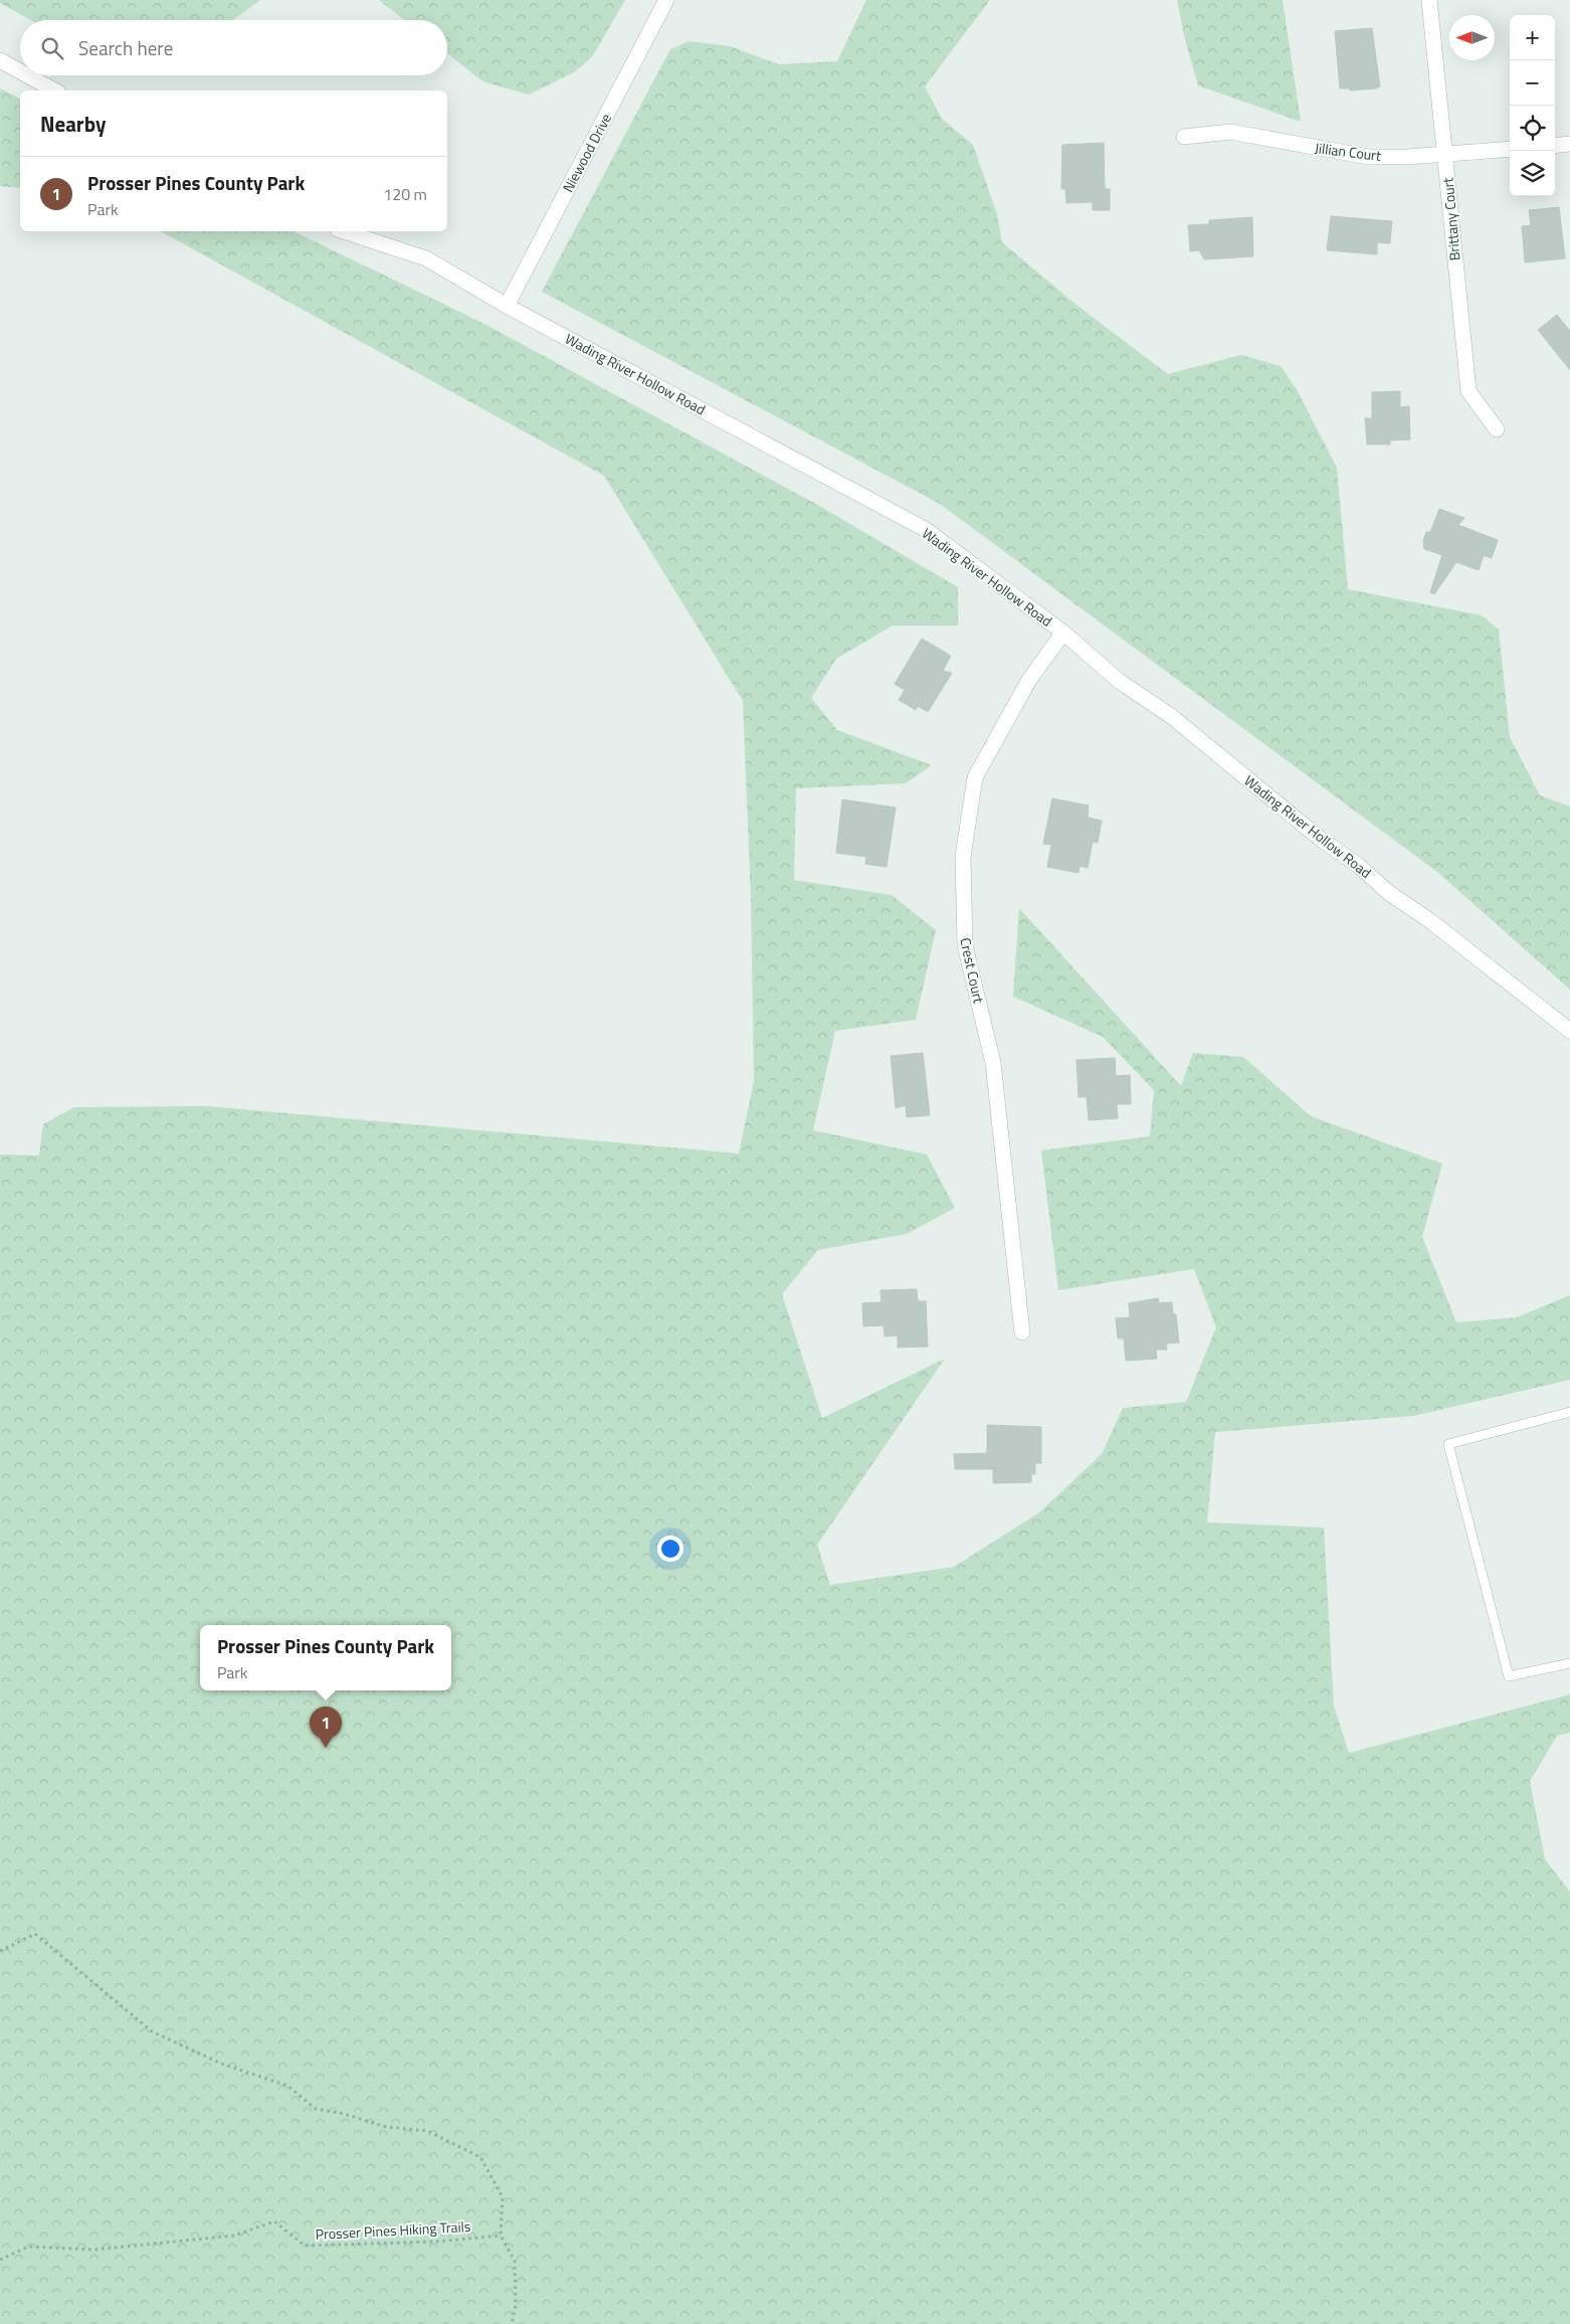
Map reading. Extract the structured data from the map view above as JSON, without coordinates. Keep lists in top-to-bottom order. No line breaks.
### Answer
{"streets":{"street":["Jillian Court","Niewood Drive","Brittany Court","Wading River Hollow Road","Crest Court"],"path":["Prosser Pines Hiking Trails"]},"crossings":[["Jillian Court","Brittany Court"],["Niewood Drive","Wading River Hollow Road"],["Wading River Hollow Road","Crest Court"]],"north":"left","page":{"map_buttons":["+","−"],"search":"Search here","heading":"Nearby","list":[{"mark":"1","name":"Prosser Pines County Park","note":"Park","value":"120 m"}],"popup":["Prosser Pines County Park","Park"],"pins":"1"}}
